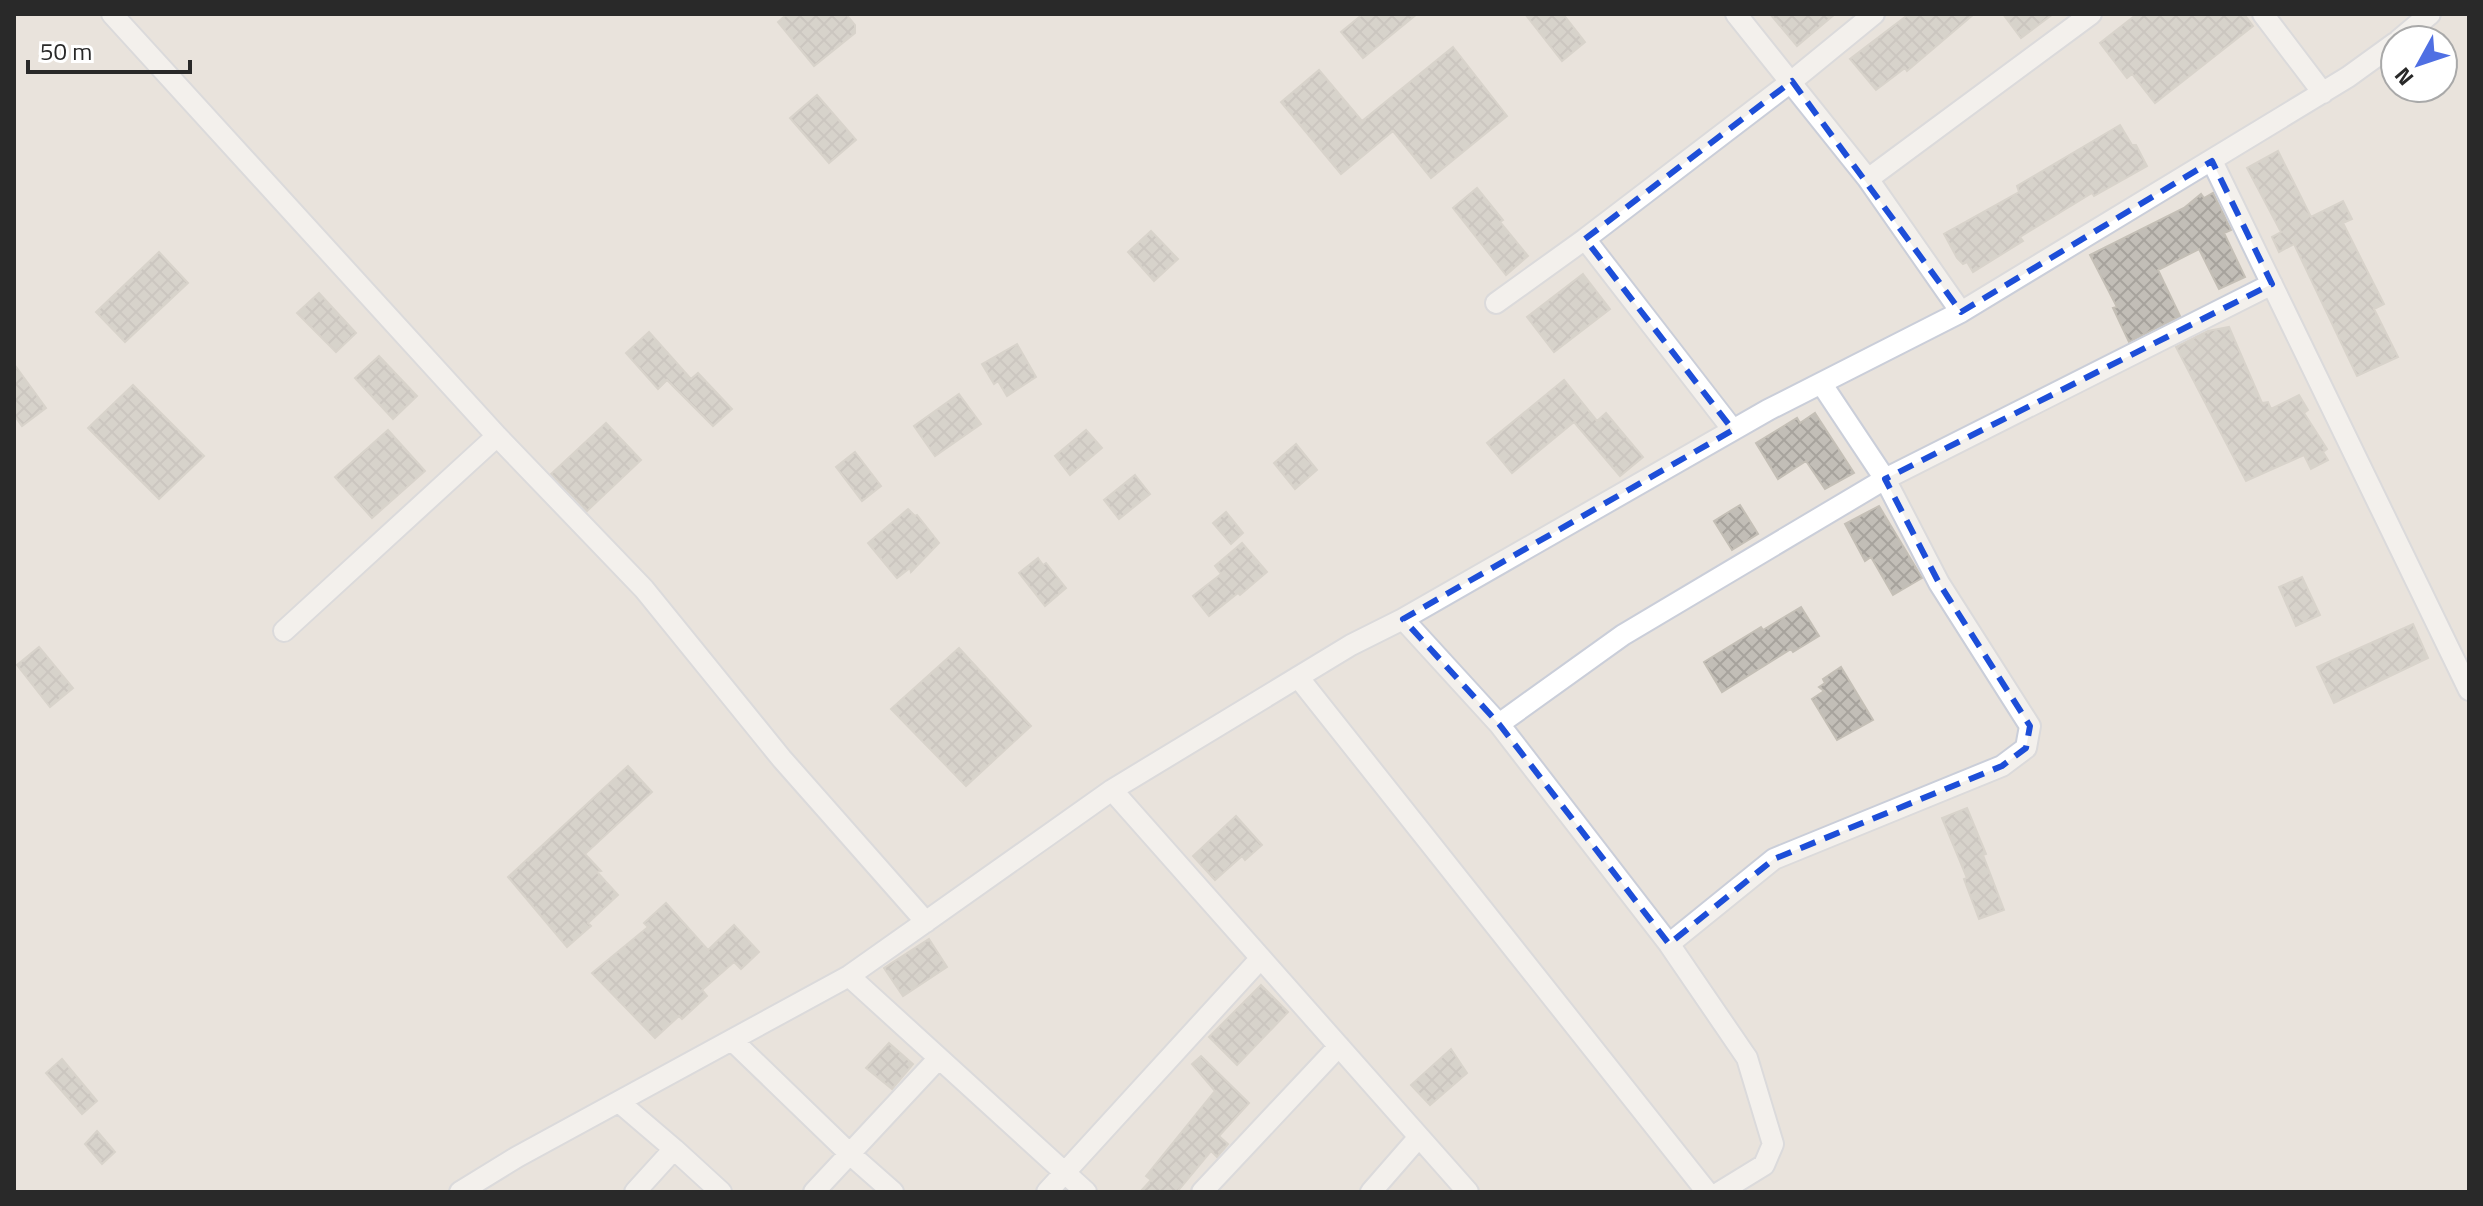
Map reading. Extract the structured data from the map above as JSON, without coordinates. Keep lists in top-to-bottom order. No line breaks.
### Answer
{"scale_bar":"50 m","north":"bottom left"}
